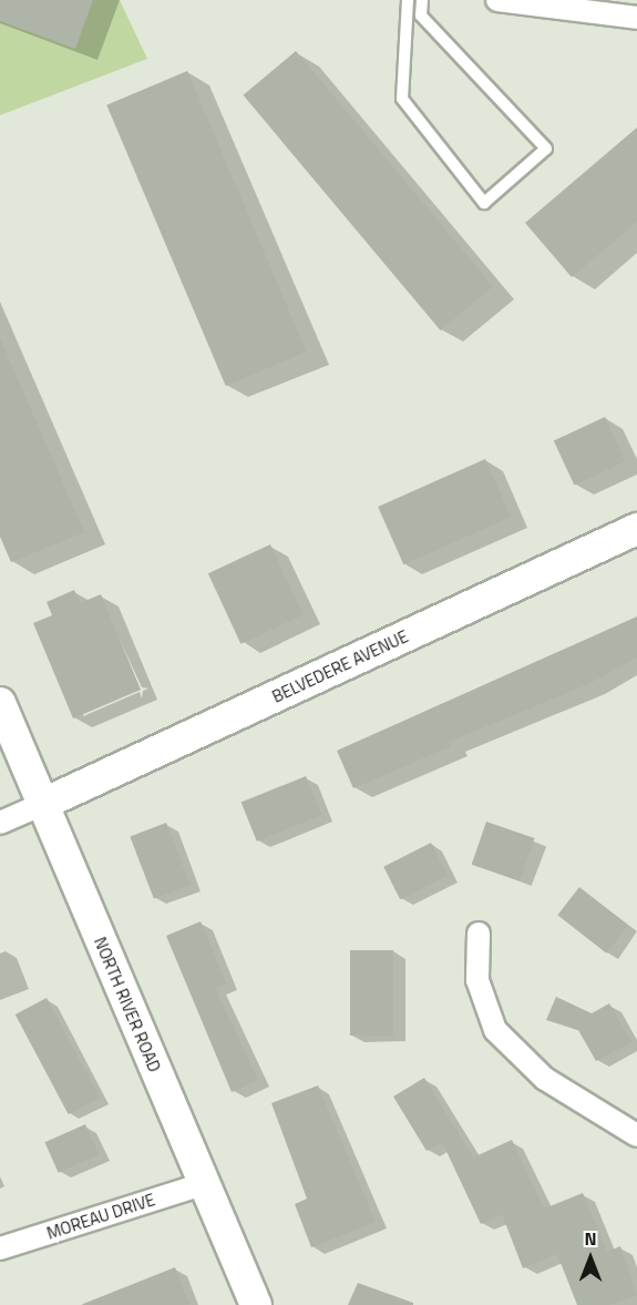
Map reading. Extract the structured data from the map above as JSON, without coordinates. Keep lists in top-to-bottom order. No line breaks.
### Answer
{"streets":{"main road":["BELVEDERE AVENUE","NORTH RIVER ROAD"],"street":["MOREAU DRIVE"]},"crossings":[["BELVEDERE AVENUE","NORTH RIVER ROAD"],["NORTH RIVER ROAD","MOREAU DRIVE"]],"north":"top"}
